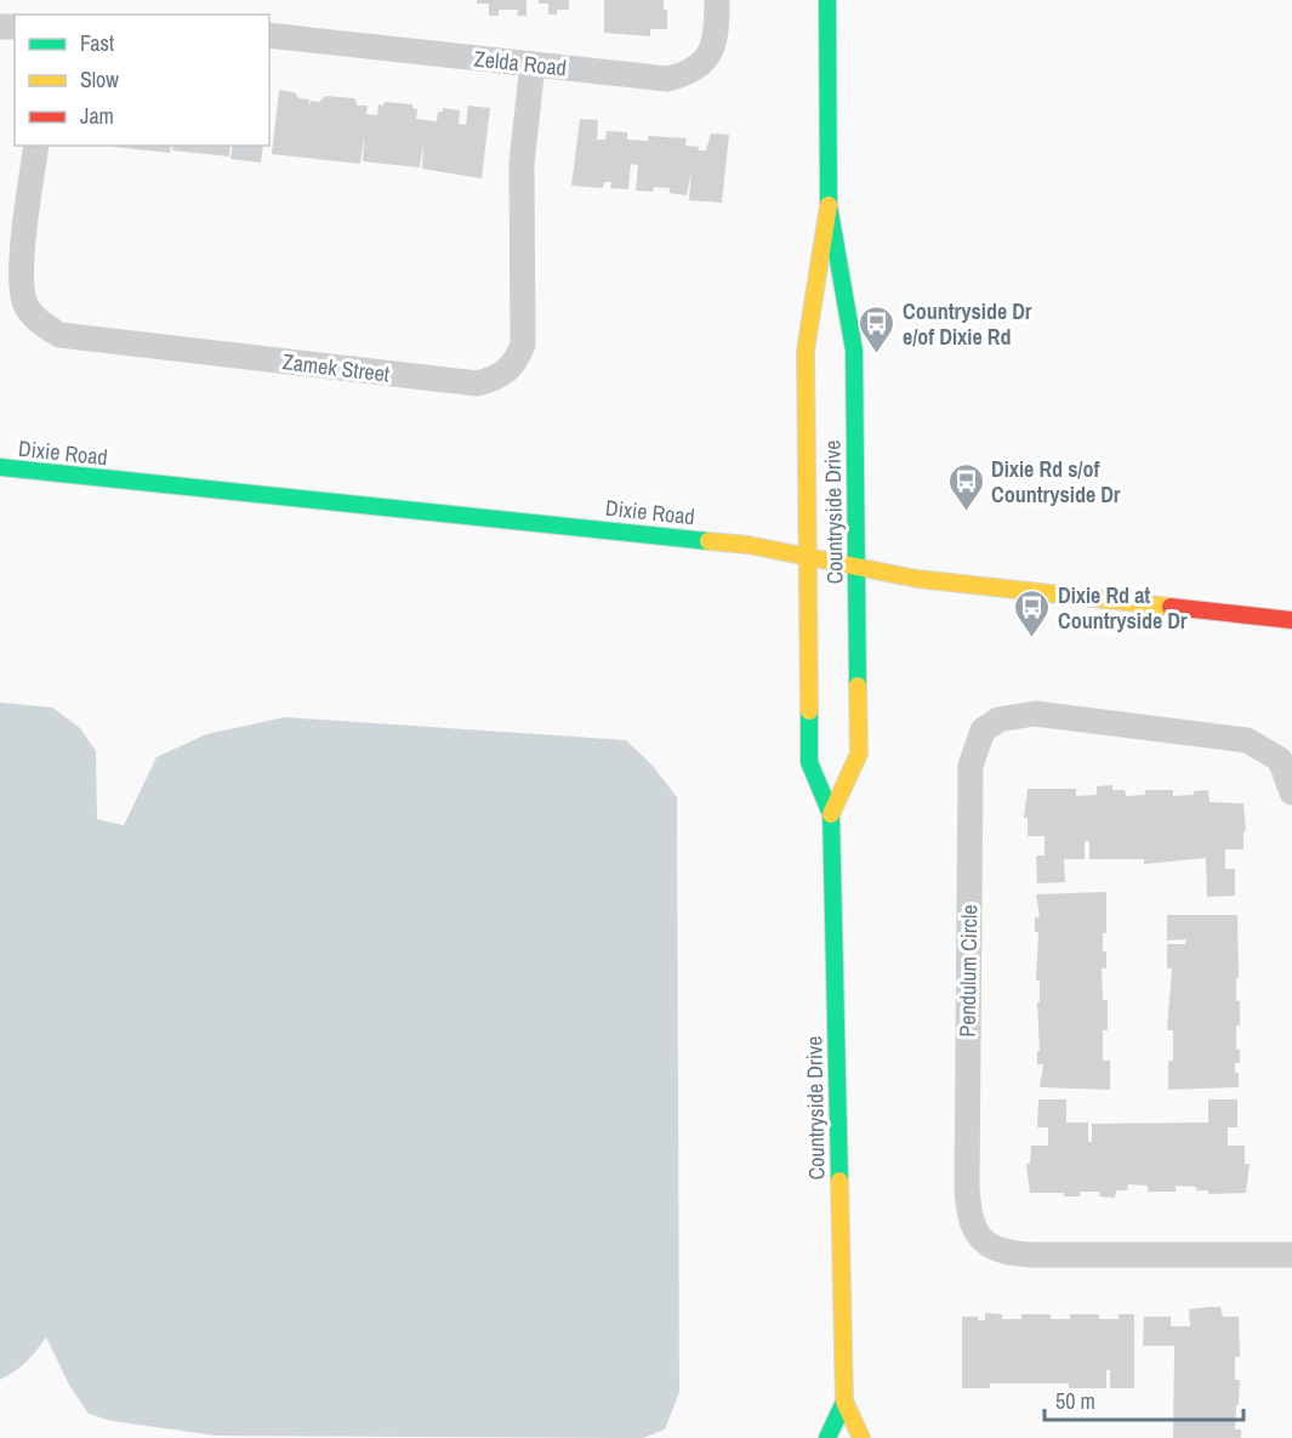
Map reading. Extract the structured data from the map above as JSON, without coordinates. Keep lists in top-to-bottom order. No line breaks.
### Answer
{"streets":{"main road":["Dixie Road","Countryside Drive"],"street":["Zelda Road","Zamek Street","Pendulum Circle"]},"crossings":[["Zelda Road","Zamek Street"],["Dixie Road","Countryside Drive"]],"places":{"bus stop":["Countryside Dr e/of Dixie Rd","Dixie Rd s/of Countryside Dr","Dixie Rd at Countryside Dr"]},"legend":["Fast","Slow","Jam"],"scale_bar":"50 m"}
